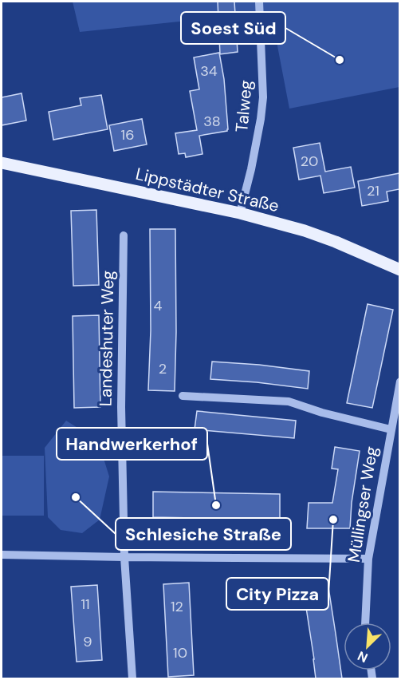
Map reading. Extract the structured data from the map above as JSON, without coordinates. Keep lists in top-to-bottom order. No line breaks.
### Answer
{"streets":{"main road":["Lippstädter Straße"],"street":["Talweg","Landeshuter Weg","Müllingser Weg"]},"crossings":[["Talweg","Lippstädter Straße"]],"places":["Soest Süd","Schlesiche Straße","Handwerkerhof","City Pizza"],"house_numbers":["34","38","16","20","21","4","2","11","12","9","10"],"north":"bottom left"}
